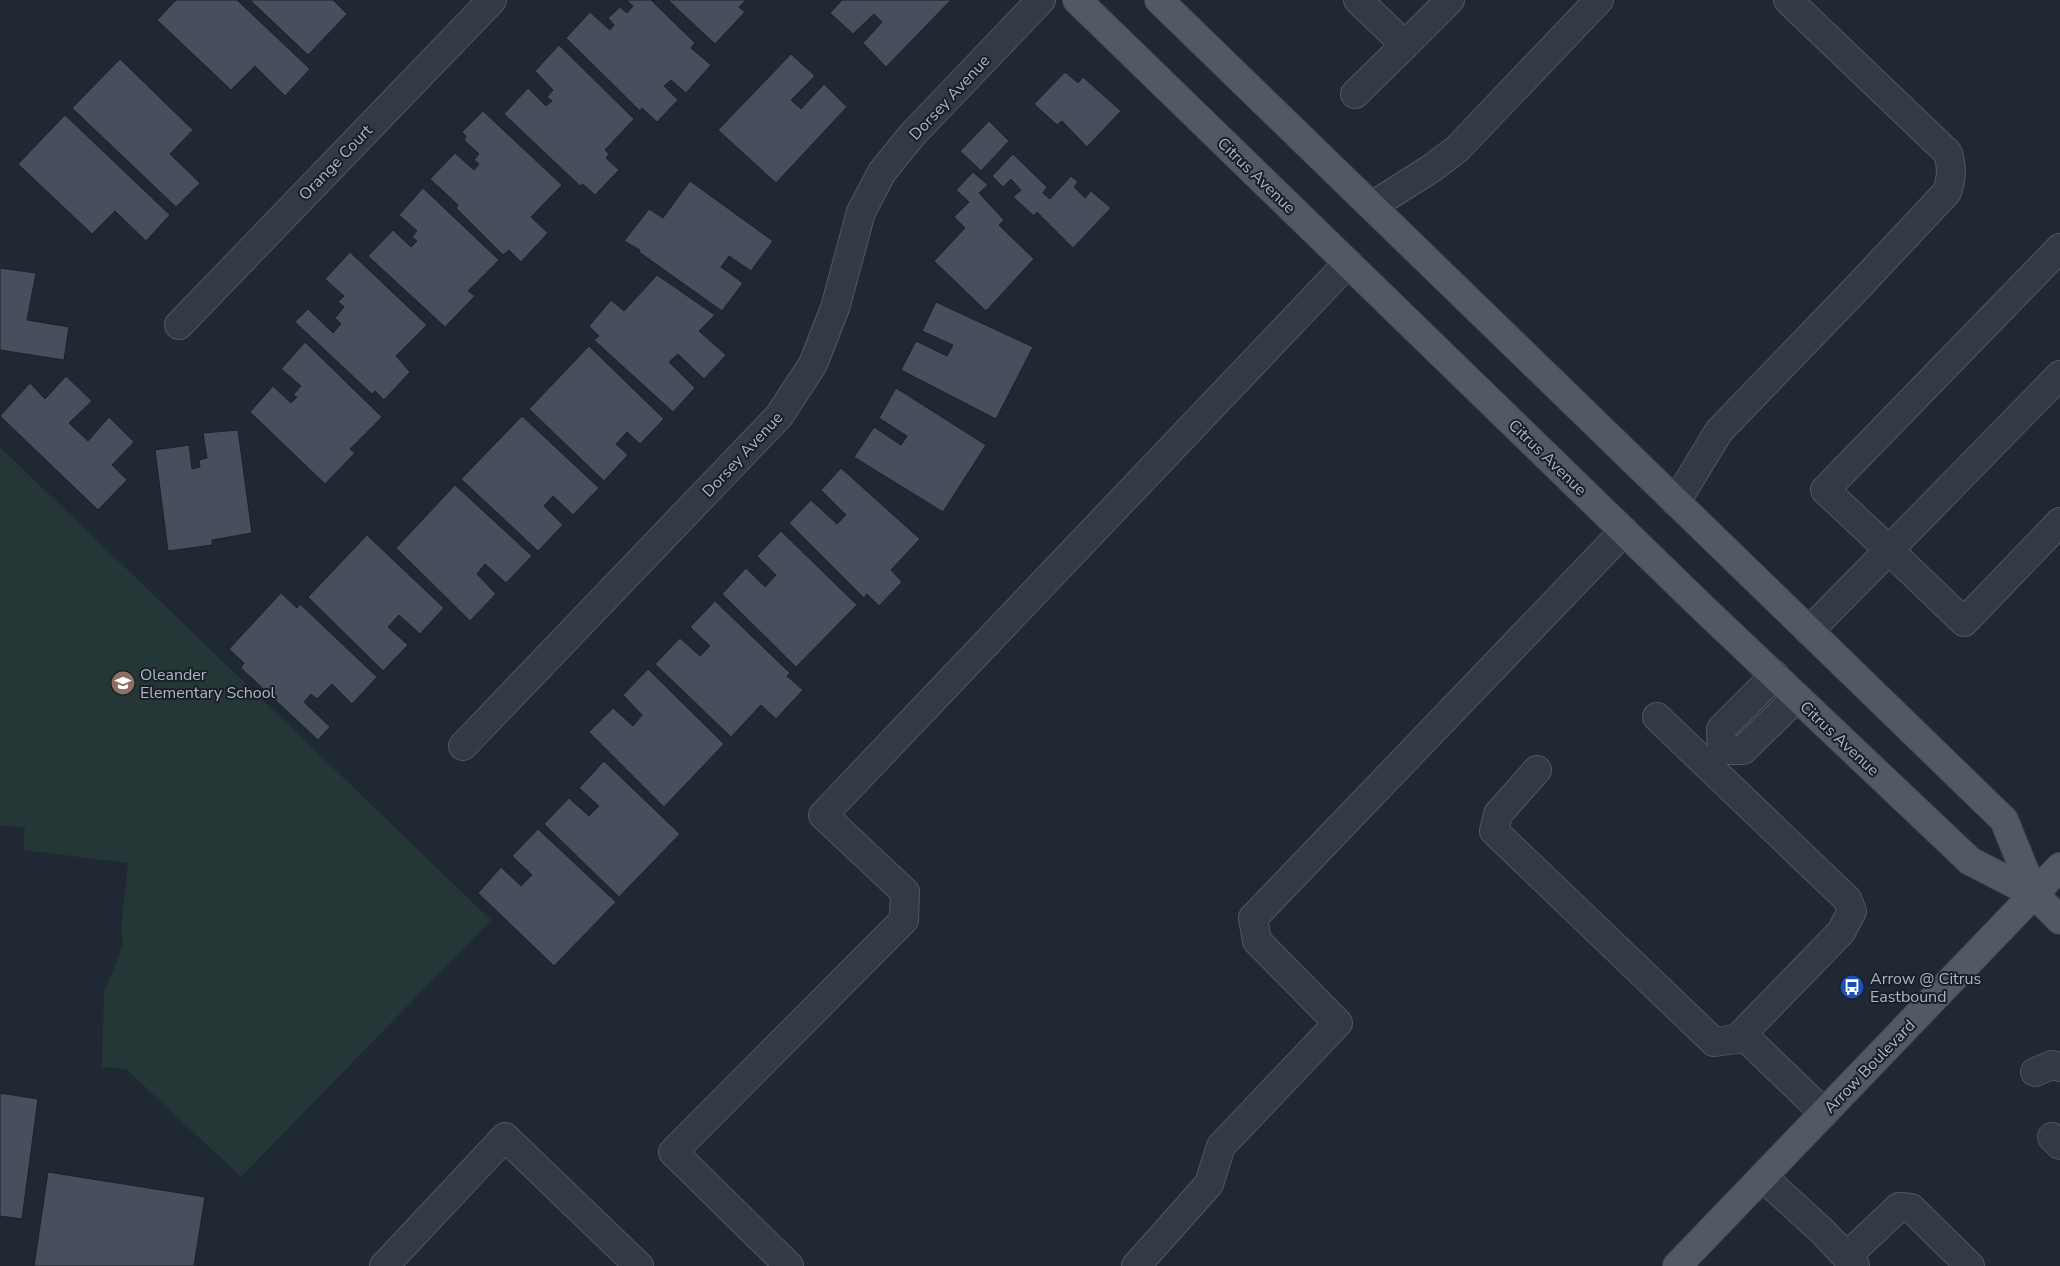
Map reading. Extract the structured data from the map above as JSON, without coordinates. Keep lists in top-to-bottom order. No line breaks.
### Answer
{"streets":{"main road":["Citrus Avenue","Arrow Boulevard"],"street":["Dorsey Avenue","Orange Court"]},"crossings":[["Citrus Avenue","Arrow Boulevard"]],"places":{"school or university":["Oleander Elementary School"],"bus stop":["Arrow @ Citrus Eastbound"]}}
